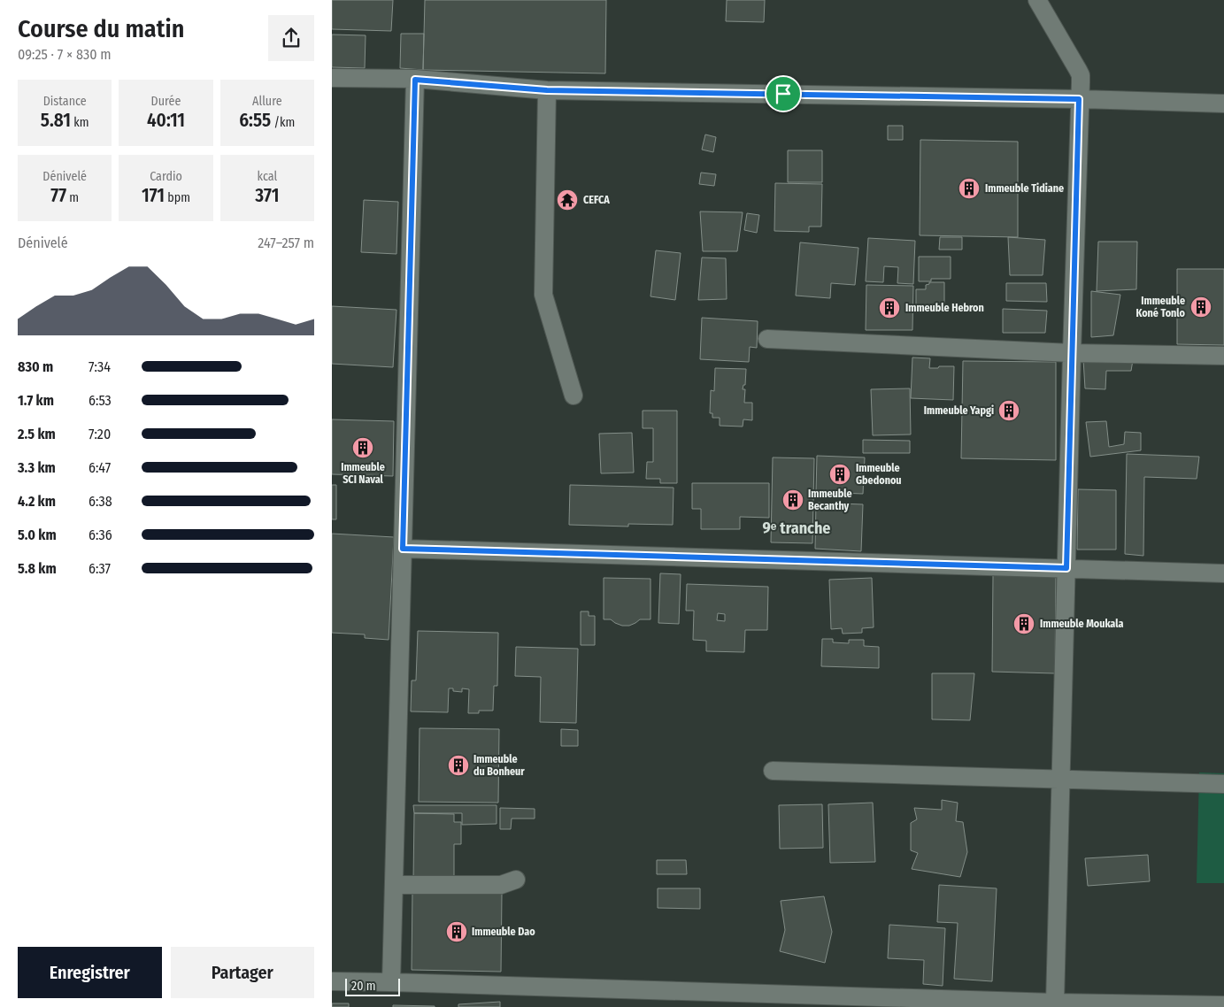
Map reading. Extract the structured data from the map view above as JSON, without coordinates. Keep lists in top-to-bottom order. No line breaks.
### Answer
{"districts":["9ᵉ tranche"],"places":{"building":["Immeuble Tidiane","Immeuble Koné Tonlo","Immeuble Hebron","Immeuble Yapgi","Immeuble SCI Naval","Immeuble Gbedonou","Immeuble Becanthy","Immeuble Moukala","Immeuble du Bonheur","Immeuble Dao"],"temple":["CEFCA"]},"scale_bar":"20 m","page":{"heading":["Course du matin","09:25 · 7 × 830 m"],"stats":[["Distance","5.81 km"],["Durée","40:11"],["Allure","6:55 /km"],["Dénivelé","77 m"],["Cardio","171 bpm"],["kcal","371"]],"chart":["Dénivelé","247–257 m"],"list":[{"name":"830 m","note":"7:34"},{"name":"1.7 km","note":"6:53"},{"name":"2.5 km","note":"7:20"},{"name":"3.3 km","note":"6:47"},{"name":"4.2 km","note":"6:38"},{"name":"5.0 km","note":"6:36"},{"name":"5.8 km","note":"6:37"}],"buttons":["Enregistrer","Partager"],"scale":"20 m"}}
